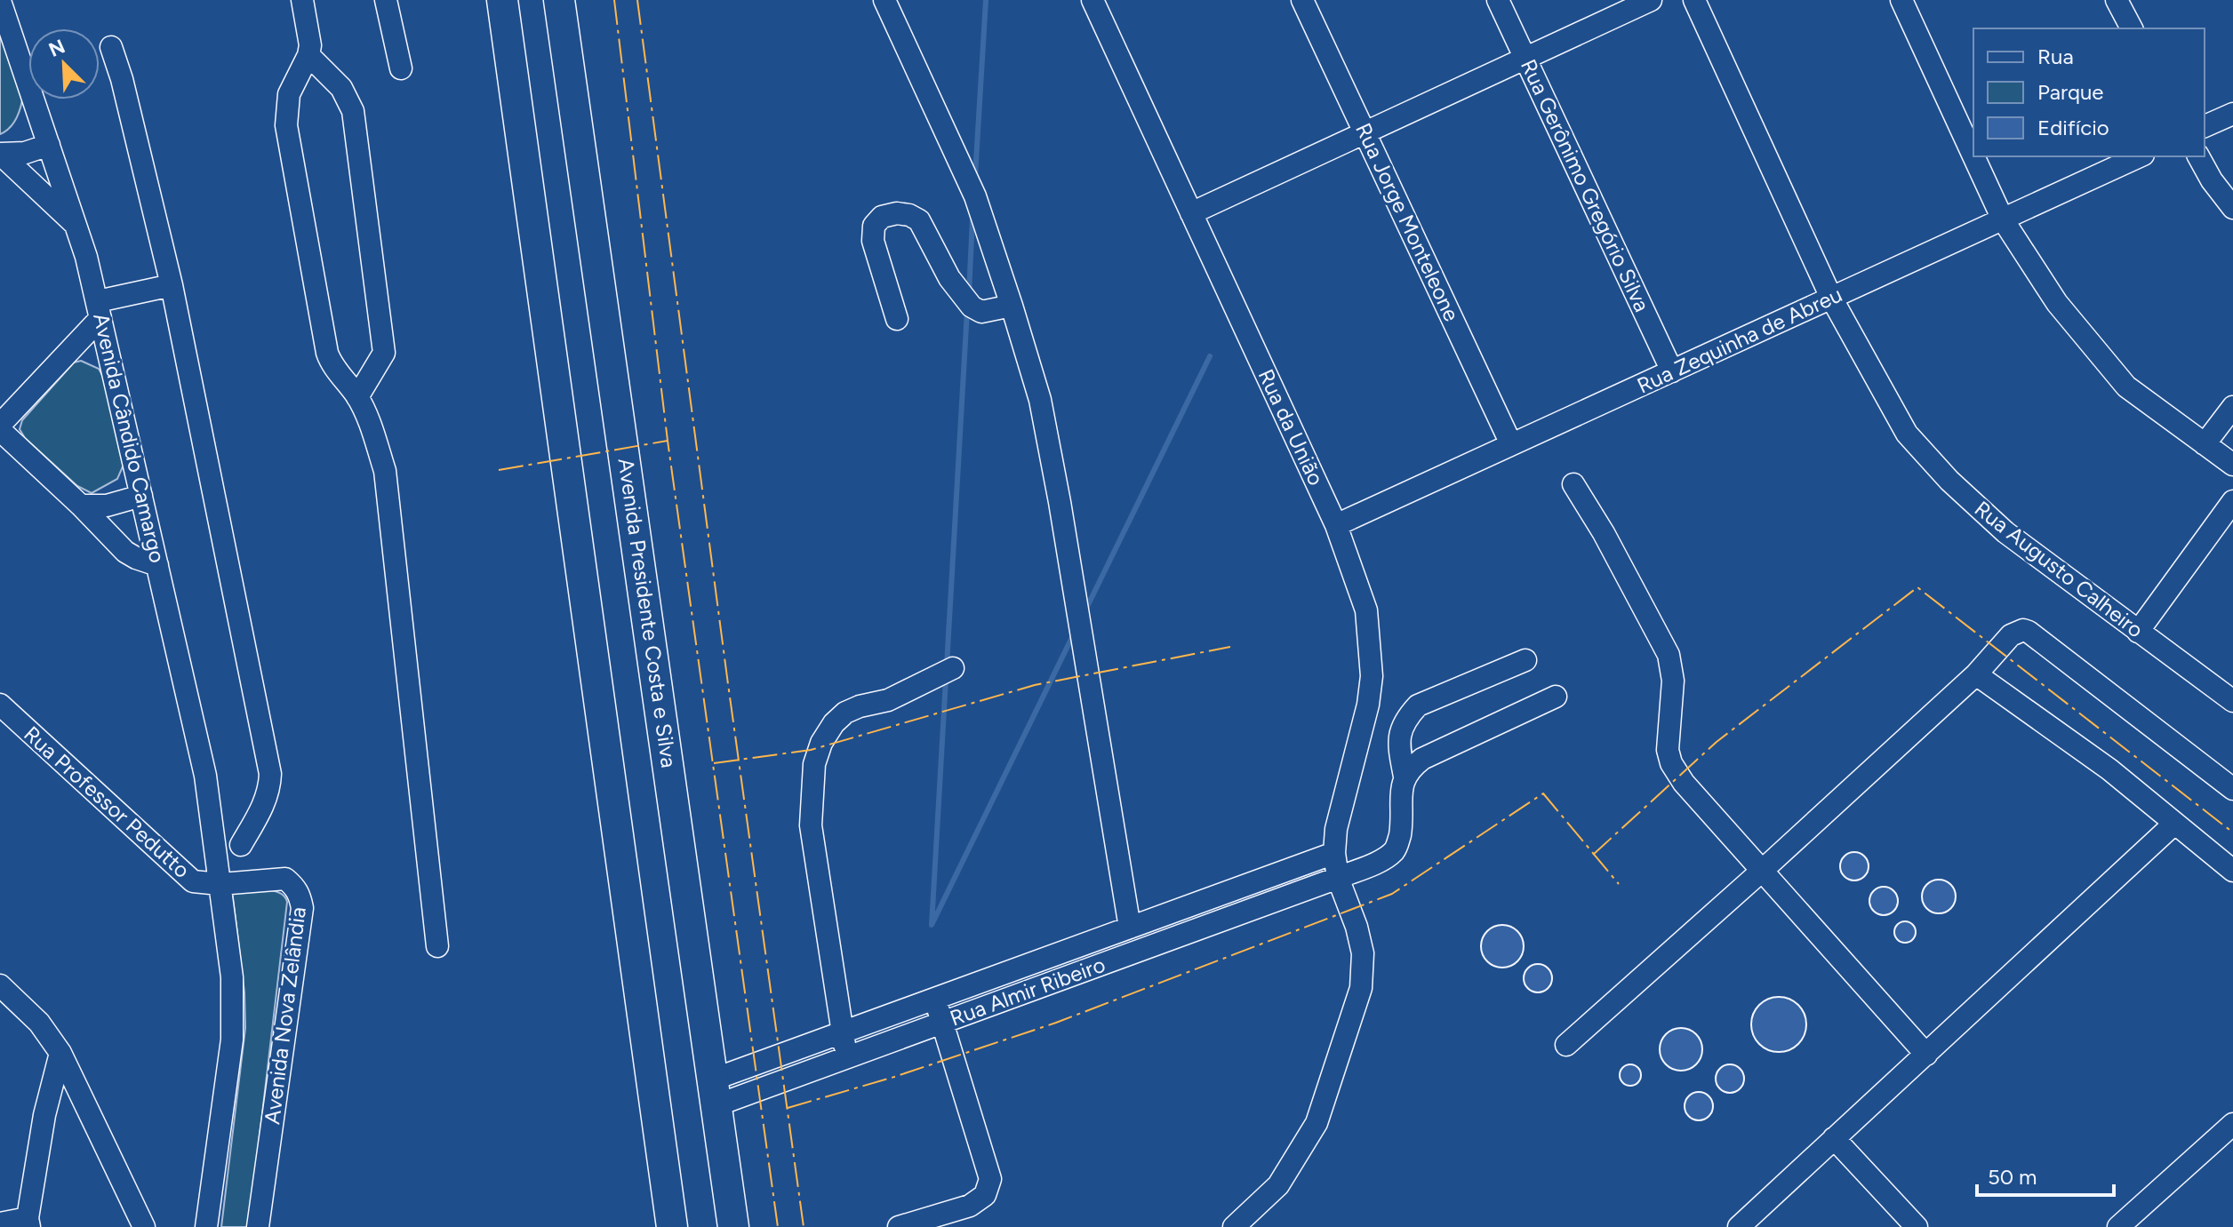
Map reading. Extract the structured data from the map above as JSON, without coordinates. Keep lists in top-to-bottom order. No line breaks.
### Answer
{"streets":{"highway":["Avenida Presidente Costa e Silva"],"street":["Rua Gerônimo Gregório Silva","Rua Jorge Monteleone","Rua Zequinha de Abreu","Rua da União","Avenida Cândido Camargo","Rua Augusto Calheiro","Rua Professor Pedutto","Rua Almir Ribeiro","Avenida Nova Zelândia"]},"crossings":[["Rua Gerônimo Gregório Silva","Rua Zequinha de Abreu"],["Rua Jorge Monteleone","Rua Zequinha de Abreu"],["Rua Zequinha de Abreu","Rua da União"],["Rua Zequinha de Abreu","Rua Augusto Calheiro"],["Rua da União","Rua Almir Ribeiro"],["Avenida Cândido Camargo","Rua Professor Pedutto"],["Avenida Cândido Camargo","Avenida Nova Zelândia"],["Avenida Presidente Costa e Silva","Rua Almir Ribeiro"],["Rua Professor Pedutto","Avenida Nova Zelândia"]],"legend":["Rua","Parque","Edifício"],"scale_bar":"50 m","north":"top left"}
